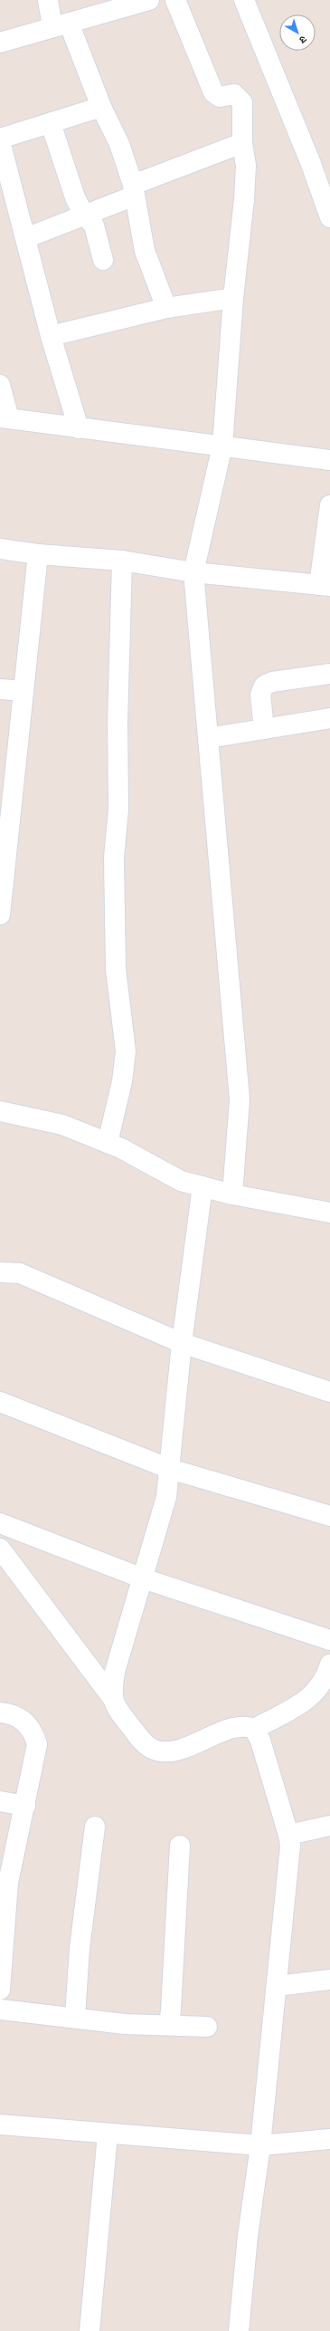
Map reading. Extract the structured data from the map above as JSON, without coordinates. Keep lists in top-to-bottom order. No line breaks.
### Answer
{"north":"bottom right"}
